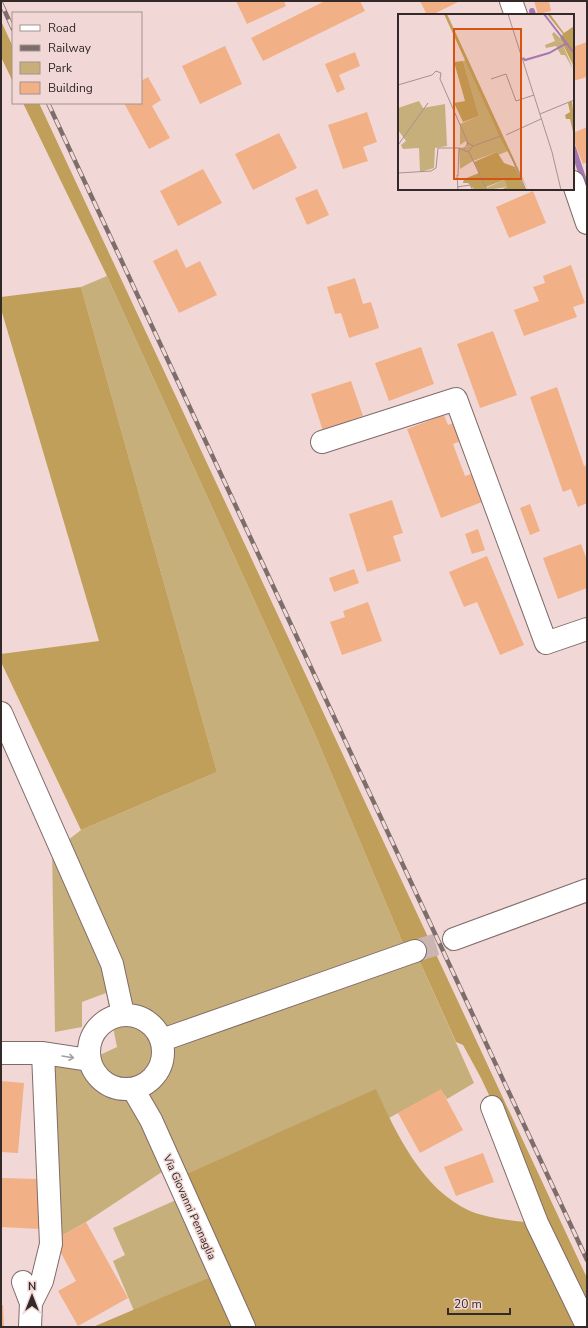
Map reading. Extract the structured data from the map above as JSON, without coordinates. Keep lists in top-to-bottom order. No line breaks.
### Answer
{"streets":{"street":["Via Giovanni Pennaglia"]},"legend":["Road","Railway","Park","Building"],"scale_bar":"20 m","north":"top"}
